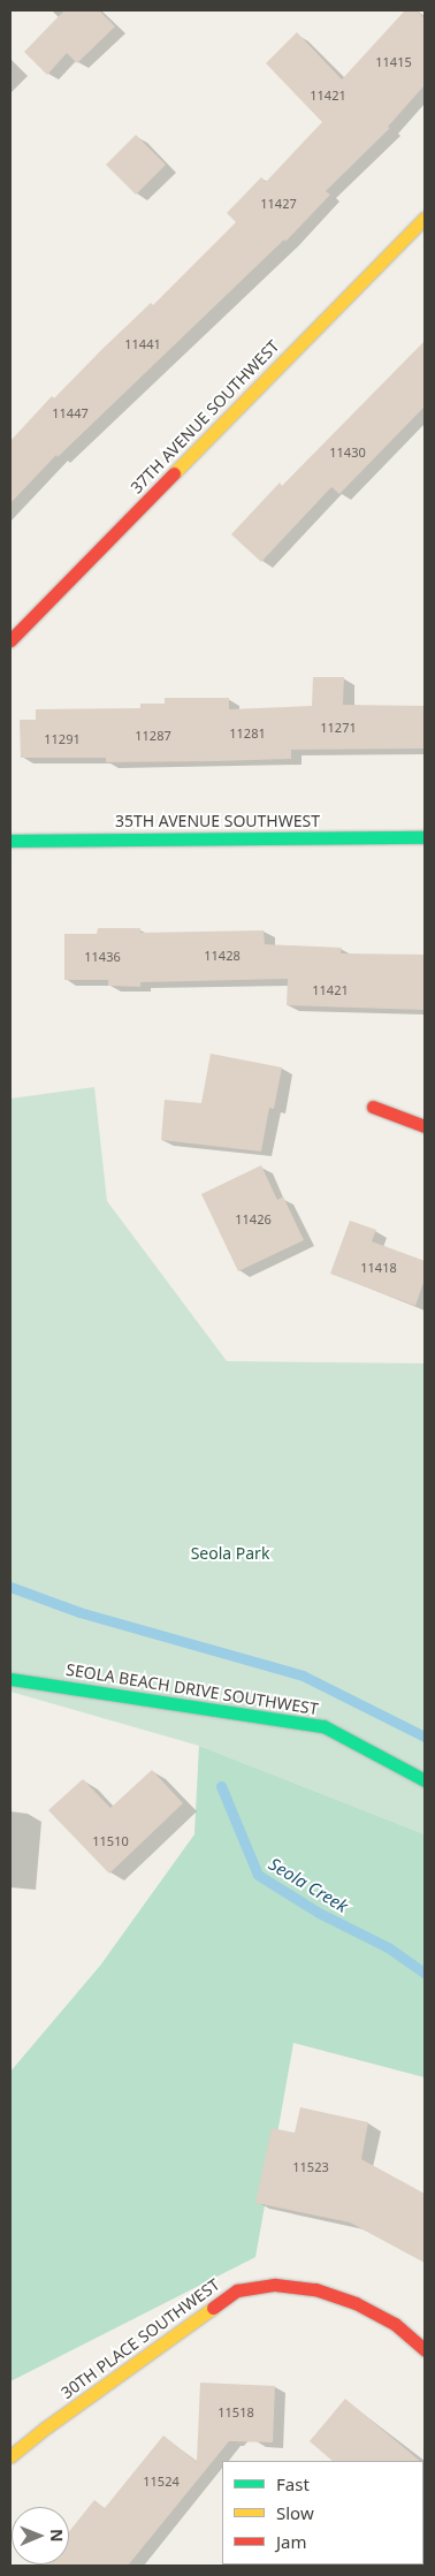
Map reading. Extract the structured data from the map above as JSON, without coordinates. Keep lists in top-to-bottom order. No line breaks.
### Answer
{"streets":{"street":["37TH AVENUE SOUTHWEST","35TH AVENUE SOUTHWEST","SEOLA BEACH DRIVE SOUTHWEST","30TH PLACE SOUTHWEST"]},"water":["Seola Creek"],"parks":["Seola Park"],"house_numbers":["11415","11421","11427","11441","11447","11430","11271","11281","11287","11291","11428","11436","11421","11426","11418","11510","11523","11518","11524"],"legend":["Fast","Slow","Jam"],"north":"right"}
